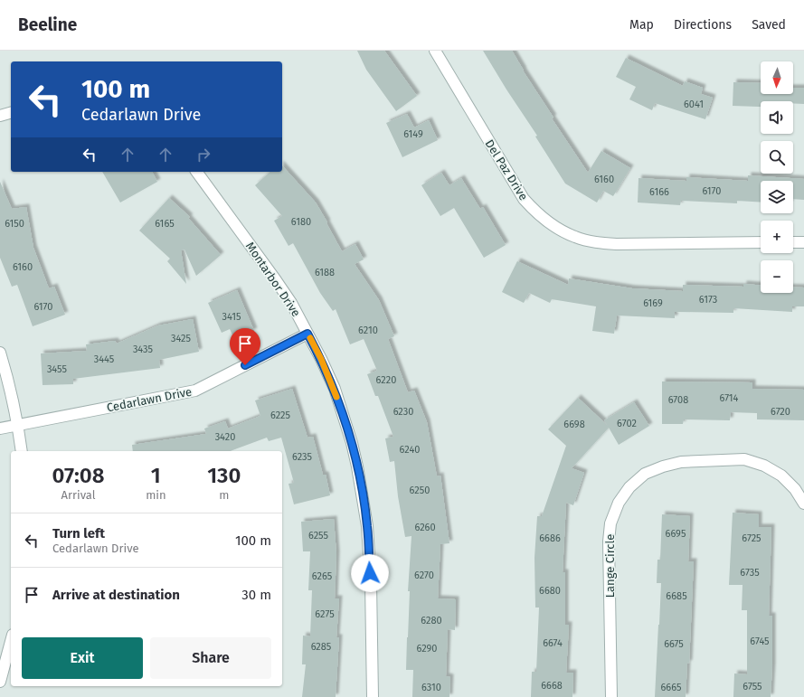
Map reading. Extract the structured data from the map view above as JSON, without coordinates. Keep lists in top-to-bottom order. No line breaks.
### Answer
{"streets":{"street":["Del Paz Drive","Montarbor Drive","Cedarlawn Drive","Lange Circle"]},"crossings":[["Montarbor Drive","Cedarlawn Drive"]],"house_numbers":["6041","6149","6160","6170","6166","6180","6150","6165","6160","6188","6173","6169","6170","3415","6210","3425","3435","3445","3455","6220","6714","6708","6230","6720","6225","6702","6698","3420","6240","6235","6250","6260","6695","6255","6686","6725","6735","6270","6265","6680","6685","6275","6280","6745","6674","6675","6285","6290","6668","6755","6310","6665"],"north":"bottom","page":{"header":"Beeline","nav":["Map","Directions","Saved"],"map_buttons":["+","−"],"turn":["100 m","Cedarlawn Drive"],"eta":["07:08","Arrival","1","min","130","m"],"list":[{"name":"Turn left","note":"Cedarlawn Drive","value":"100 m"},{"name":"Arrive at destination","value":"30 m"}],"buttons":["Exit","Share"]}}
